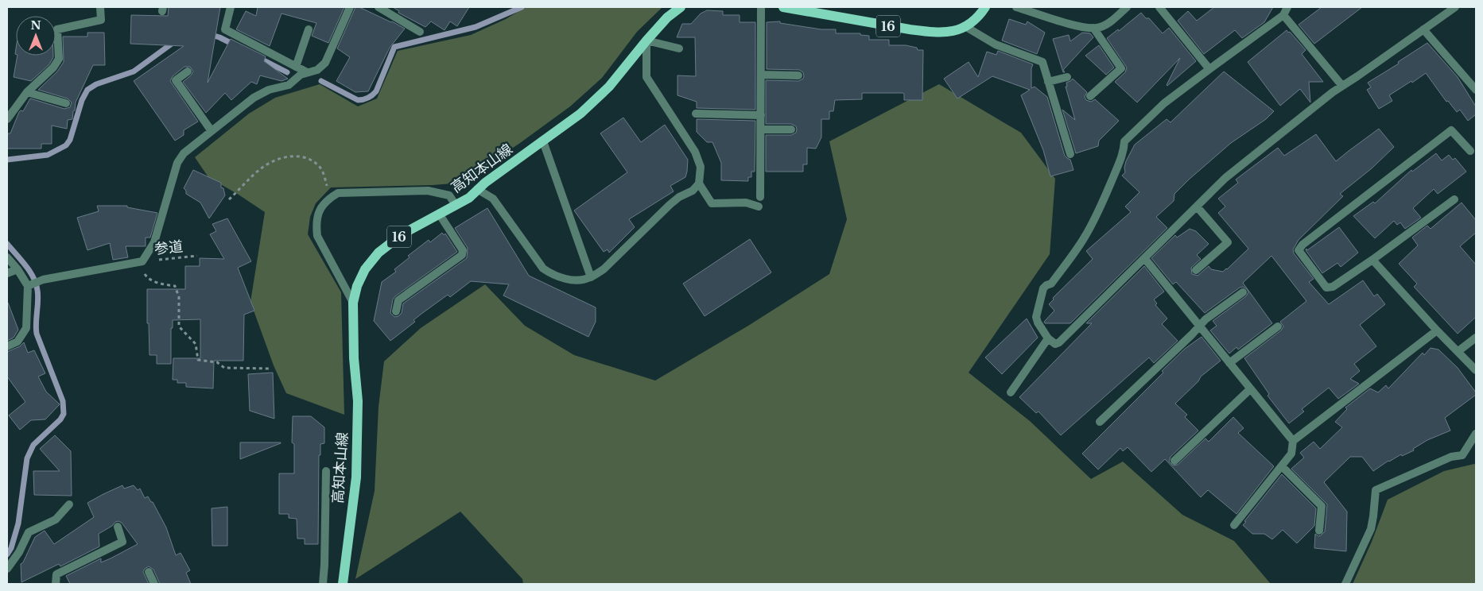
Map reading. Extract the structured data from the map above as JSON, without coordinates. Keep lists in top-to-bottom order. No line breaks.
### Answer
{"streets":{"main road":["16","高知本山線"],"path":["参道"]},"north":"top"}
